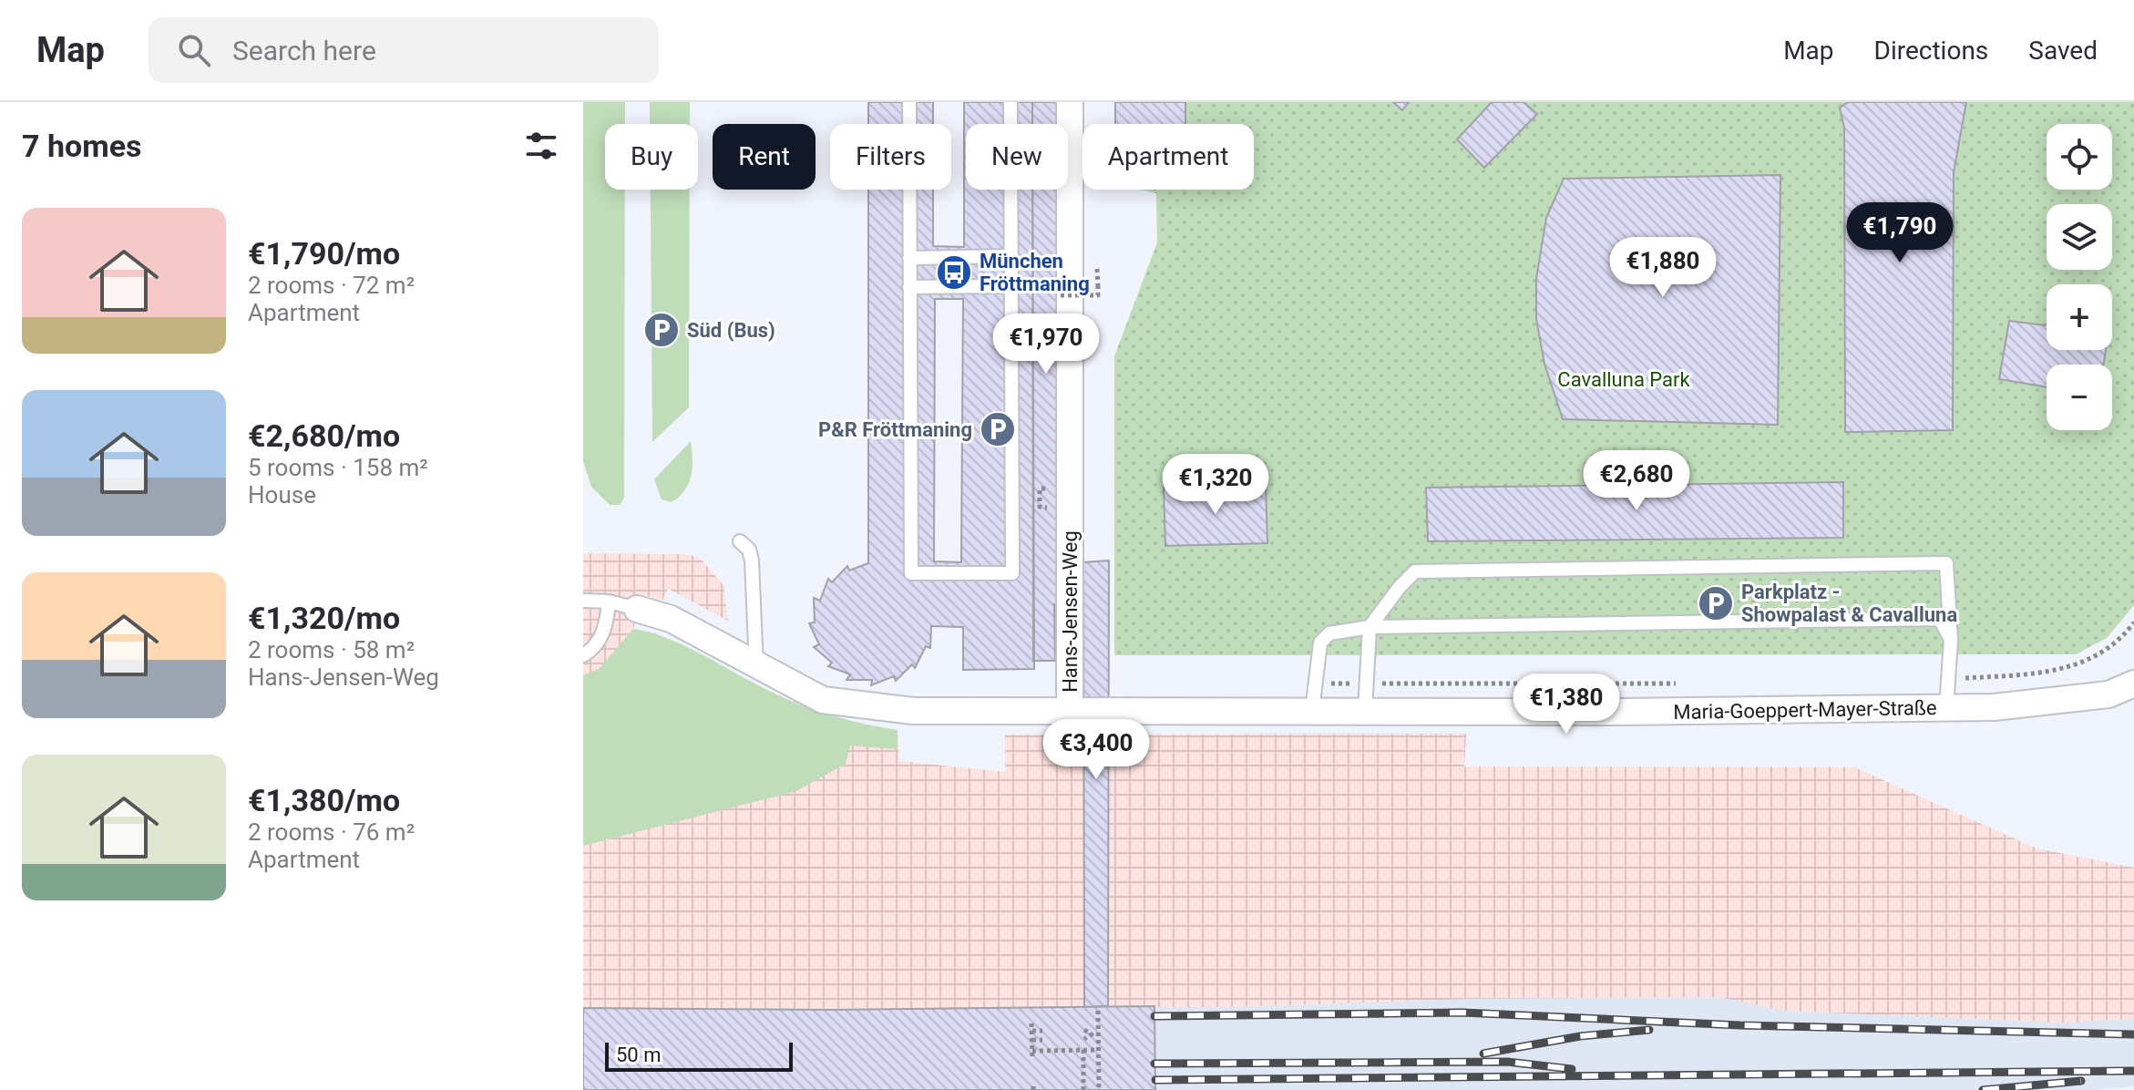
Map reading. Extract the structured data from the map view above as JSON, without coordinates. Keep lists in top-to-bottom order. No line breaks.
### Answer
{"streets":{"street":["Hans-Jensen-Weg","Maria-Goeppert-Mayer-Straße"]},"crossings":[["Hans-Jensen-Weg","Maria-Goeppert-Mayer-Straße"]],"parks":["Cavalluna Park"],"places":{"bus stop":["München Fröttmaning"],"parking":["Süd (Bus)","P&R Fröttmaning","Parkplatz - Showpalast & Cavalluna"]},"scale_bar":"50 m","page":{"header":"Map","search":"Search here","nav":["Map","Directions","Saved"],"heading":"7 homes","map_buttons":["+","−"],"chip":["Buy","Rent","Filters","New","Apartment"],"list":[{"name":"€1,790/mo","note":"2 rooms · 72 m² · Apartment"},{"name":"€2,680/mo","note":"5 rooms · 158 m² · House"},{"name":"€1,320/mo","note":"2 rooms · 58 m² · Hans-Jensen-Weg"},{"name":"€1,380/mo","note":"2 rooms · 76 m² · Apartment"}],"price":["€1,790","€1,880","€1,970","€2,680","€1,320","€1,380","€3,400"],"scale":"50 m"}}
